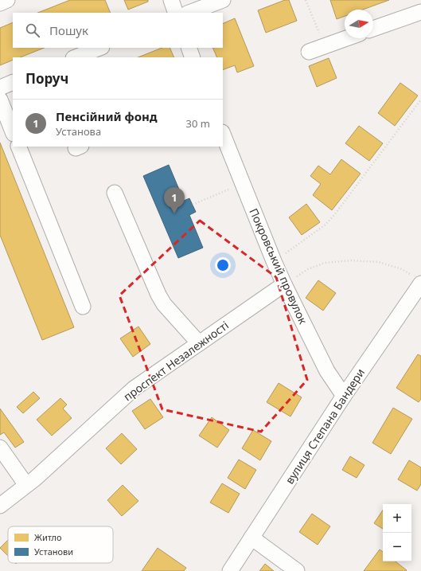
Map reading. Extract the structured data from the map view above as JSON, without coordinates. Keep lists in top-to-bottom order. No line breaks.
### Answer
{"streets":{"street":["Покровський провулок","проспект Незалежності","вулиця Степана Бандери"]},"crossings":[["Покровський провулок","проспект Незалежності"],["Покровський провулок","вулиця Степана Бандери"]],"legend":["Житло","Установи"],"north":"right","page":{"search":"Пошук","heading":"Поруч","list":[{"mark":"1","name":"Пенсійний фонд","note":"Установа","value":"30 m"}],"pins":"1","map_buttons":["+","−"]}}
